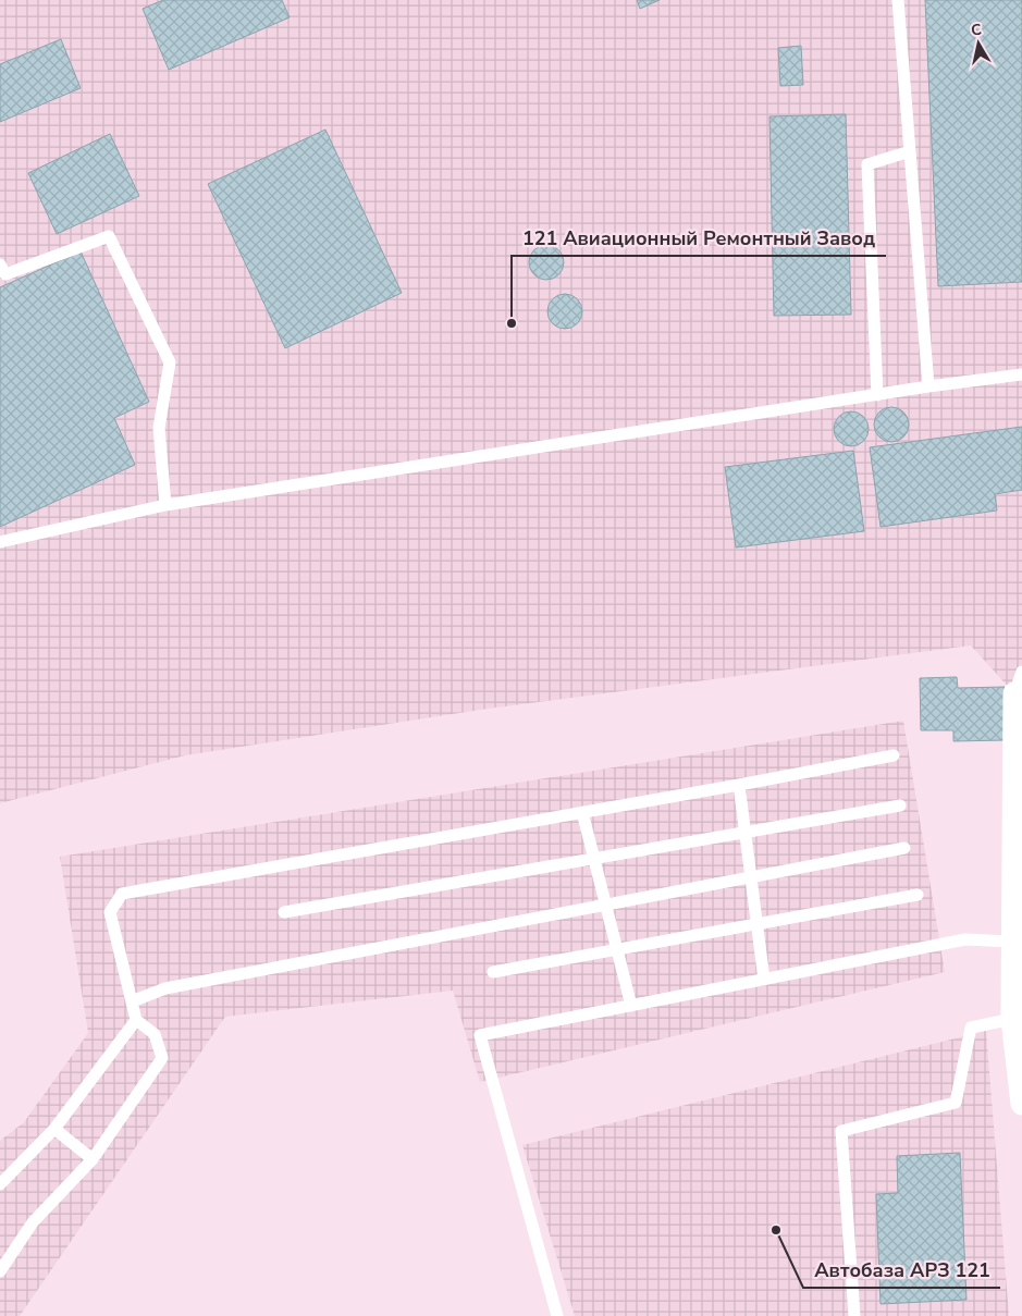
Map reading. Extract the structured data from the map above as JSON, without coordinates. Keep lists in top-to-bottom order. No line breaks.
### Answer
{"places":["121 Авиационный Ремонтный Завод","Автобаза АРЗ 121"],"north":"top"}
